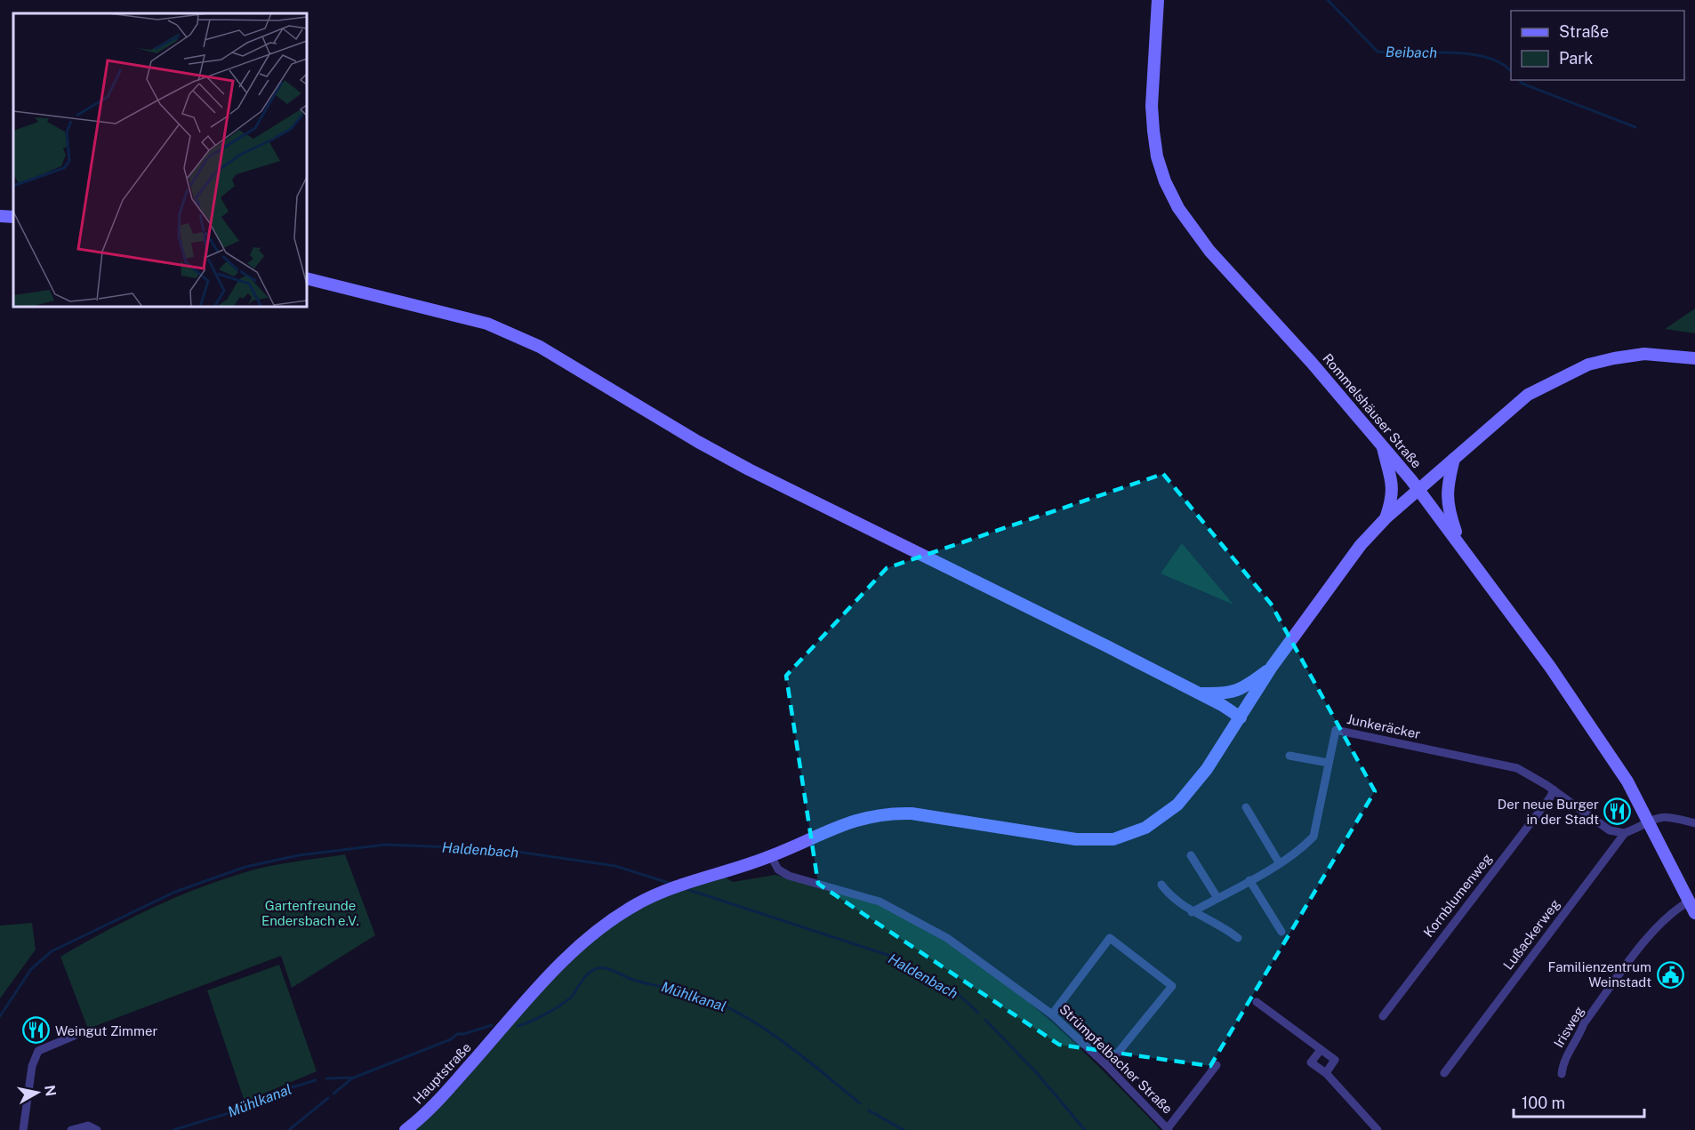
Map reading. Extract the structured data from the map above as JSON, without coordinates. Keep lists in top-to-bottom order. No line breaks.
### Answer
{"streets":{"main road":["Rommelshäuser Straße","Hauptstraße"],"street":["Junkeräcker","Kornblumenweg","Lußackerweg","Irisweg","Strümpfelbacher Straße"]},"crossings":[["Rommelshäuser Straße","Lußackerweg"],["Rommelshäuser Straße","Irisweg"],["Junkeräcker","Kornblumenweg"],["Junkeräcker","Lußackerweg"],["Strümpfelbacher Straße","Hauptstraße"]],"water":["Beibach","Haldenbach","Mühlkanal"],"parks":["Gartenfreunde Endersbach e.V."],"places":{"restaurant":["Der neue Burger in der Stadt","Weingut Zimmer"],"public building":["Familienzentrum Weinstadt"]},"legend":["Straße","Park"],"scale_bar":"100 m","north":"right"}
